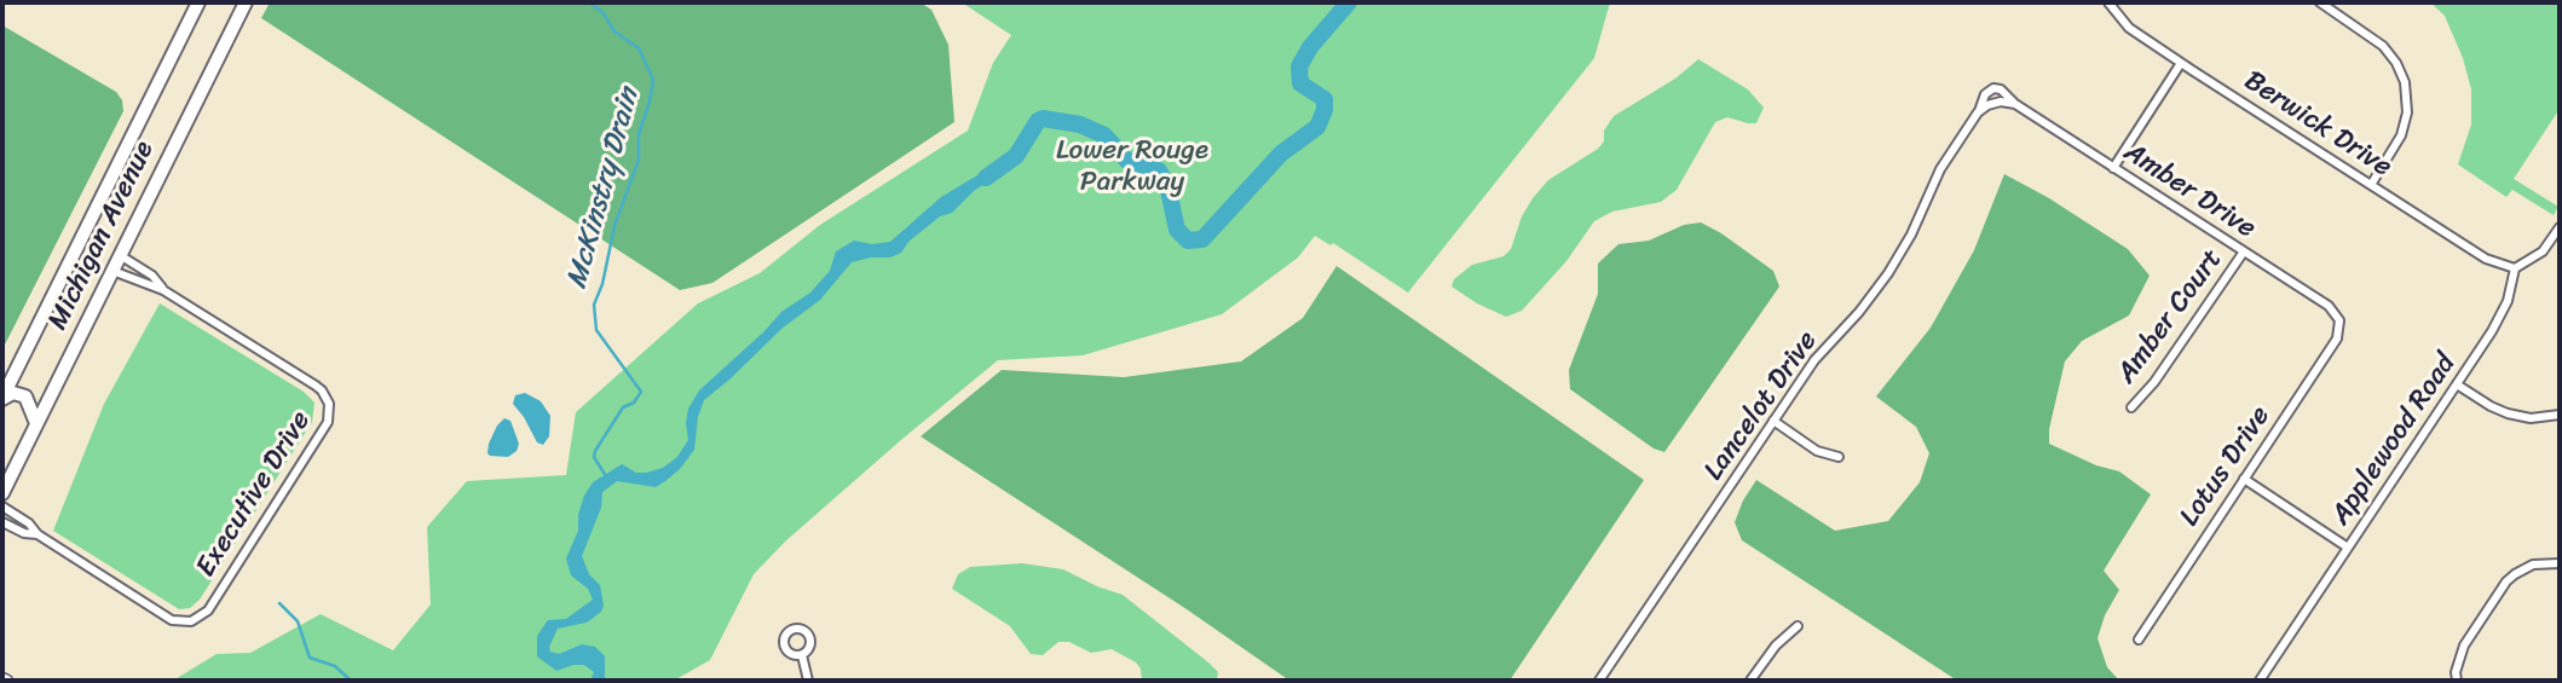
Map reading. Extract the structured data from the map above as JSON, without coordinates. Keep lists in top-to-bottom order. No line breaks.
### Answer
{"streets":{"main road":["Michigan Avenue"],"street":["Berwick Drive","Amber Drive","Amber Court","Lancelot Drive","Applewood Road","Lotus Drive","Executive Drive"]},"crossings":[["Berwick Drive","Applewood Road"],["Amber Drive","Amber Court"],["Amber Drive","Lancelot Drive"],["Amber Drive","Lotus Drive"],["Michigan Avenue","Executive Drive"]],"water":["McKinstry Drain"],"parks":["Lower Rouge Parkway"]}
